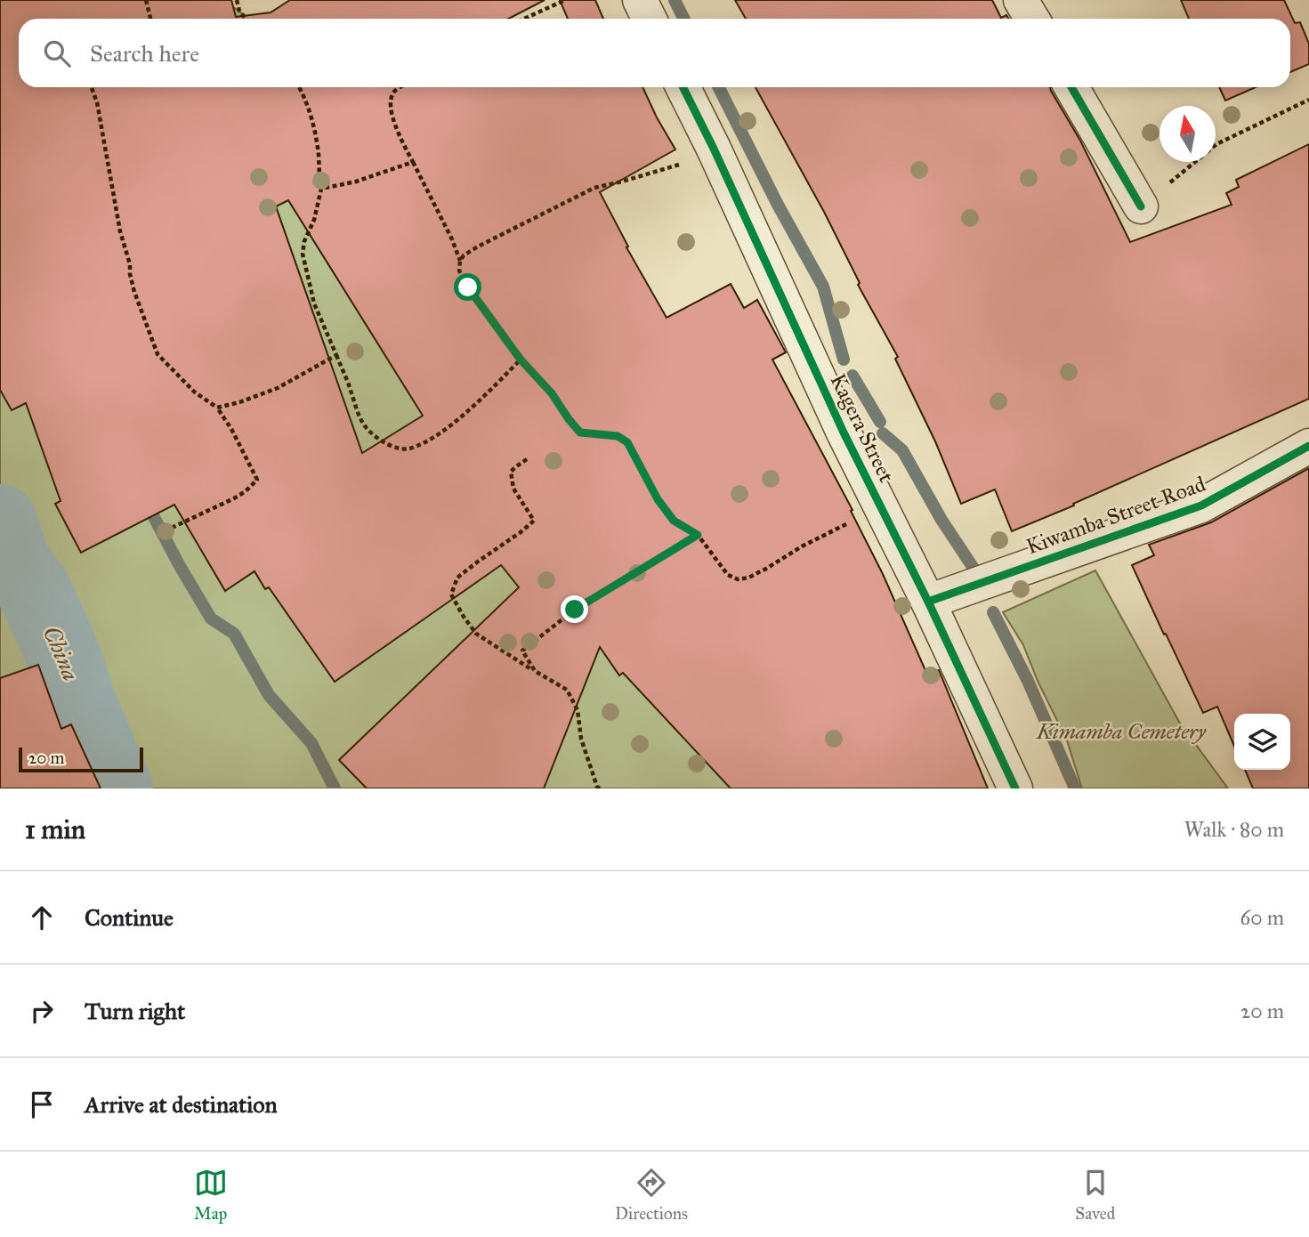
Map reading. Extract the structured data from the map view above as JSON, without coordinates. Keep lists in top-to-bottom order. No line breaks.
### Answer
{"streets":{"street":["Kagera Street","Kiwamba Street Road"]},"crossings":[["Kagera Street","Kiwamba Street Road"]],"water":["China"],"parks":["Kimamba Cemetery"],"scale_bar":"20 m","north":"top","page":{"search":"Search here","scale":"20 m","heading":["1 min","Walk · 80 m"],"list":[["Continue","60 m"],["Turn right","20 m"],"Arrive at destination"],"nav":["Map","Directions","Saved"]}}
